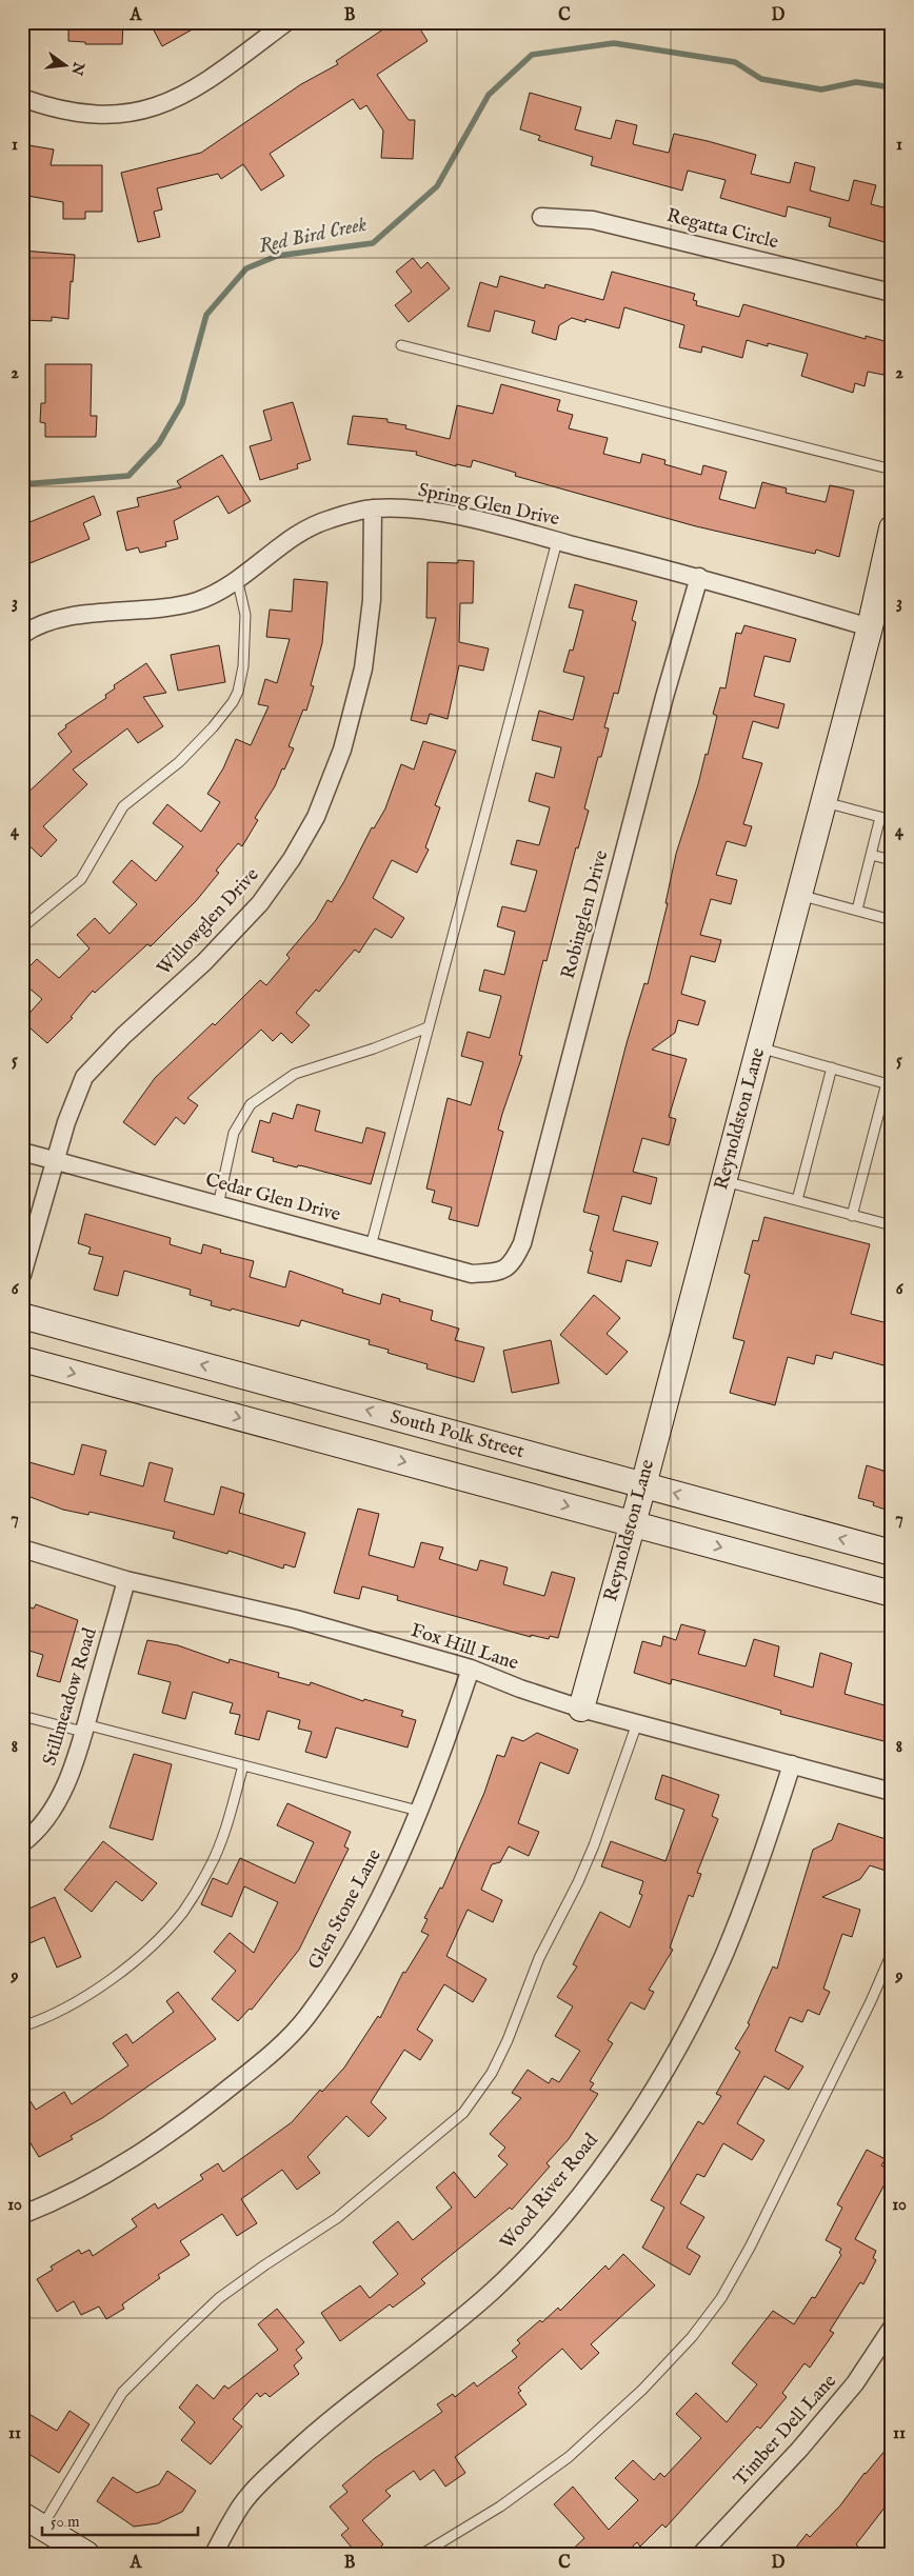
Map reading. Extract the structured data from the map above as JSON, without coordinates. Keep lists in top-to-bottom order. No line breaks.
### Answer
{"streets":{"main road":["Reynoldston Lane","South Polk Street"],"street":["Regatta Circle","Spring Glen Drive","Robinglen Drive","Willowglen Drive","Cedar Glen Drive","Fox Hill Lane","Stillmeadow Road","Glen Stone Lane","Wood River Road","Timber Dell Lane"]},"crossings":[["Spring Glen Drive","Robinglen Drive"],["Spring Glen Drive","Willowglen Drive"],["Spring Glen Drive","Reynoldston Lane"],["Robinglen Drive","Cedar Glen Drive"],["Willowglen Drive","Cedar Glen Drive"],["Reynoldston Lane","South Polk Street"],["Reynoldston Lane","Fox Hill Lane"],["Fox Hill Lane","Stillmeadow Road"],["Fox Hill Lane","Glen Stone Lane"],["Fox Hill Lane","Wood River Road"]],"water":["Red Bird Creek"],"scale_bar":"50 m","north":"right","grid":{"columns":["A","B","C","D"],"rows":["1","2","3","4","5","6","7","8","9","10","11"]}}
